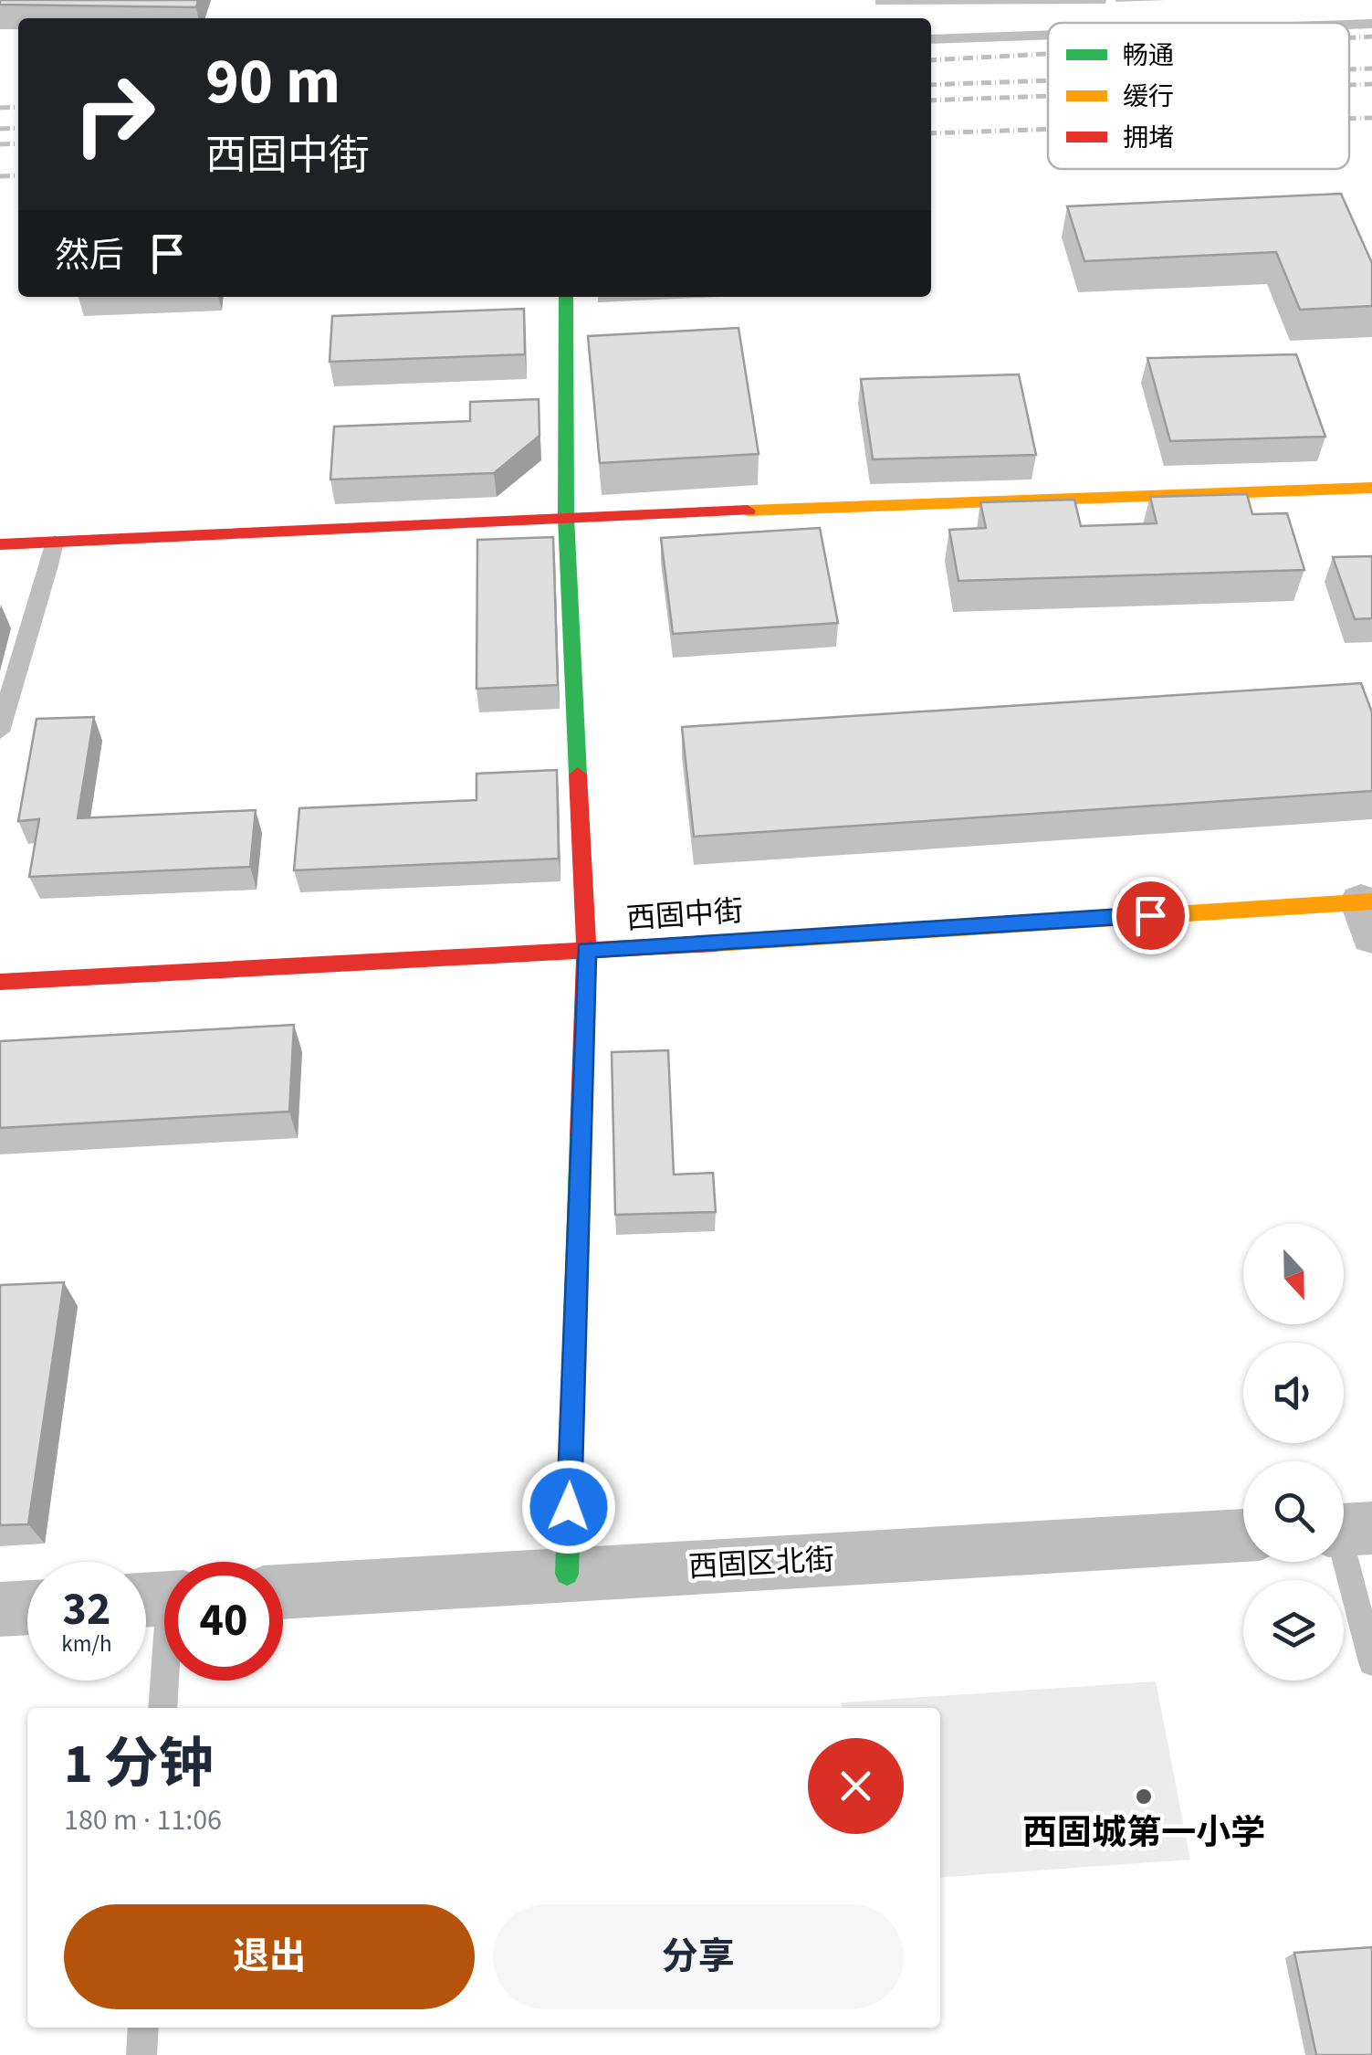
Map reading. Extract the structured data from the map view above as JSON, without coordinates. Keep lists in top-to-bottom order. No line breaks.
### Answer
{"streets":{"street":["西固中街","西固区北街"]},"places":["西固城第一小学"],"legend":["畅通","缓行","拥堵"],"north":"bottom","page":{"turn":["90 m","西固中街"],"then":"然后","speed":"32 km/h","limit":"40","heading":["1 分钟","180 m · 11:06"],"buttons":["退出","分享"]}}
